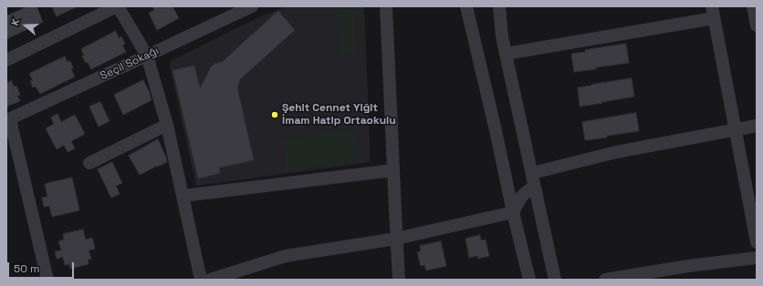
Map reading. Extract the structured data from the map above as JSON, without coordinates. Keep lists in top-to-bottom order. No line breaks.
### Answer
{"streets":{"street":["Seçil Sokağı"]},"places":["Şehit Cennet Yiğit İmam Hatip Ortaokulu"],"scale_bar":"50 m","north":"left"}
